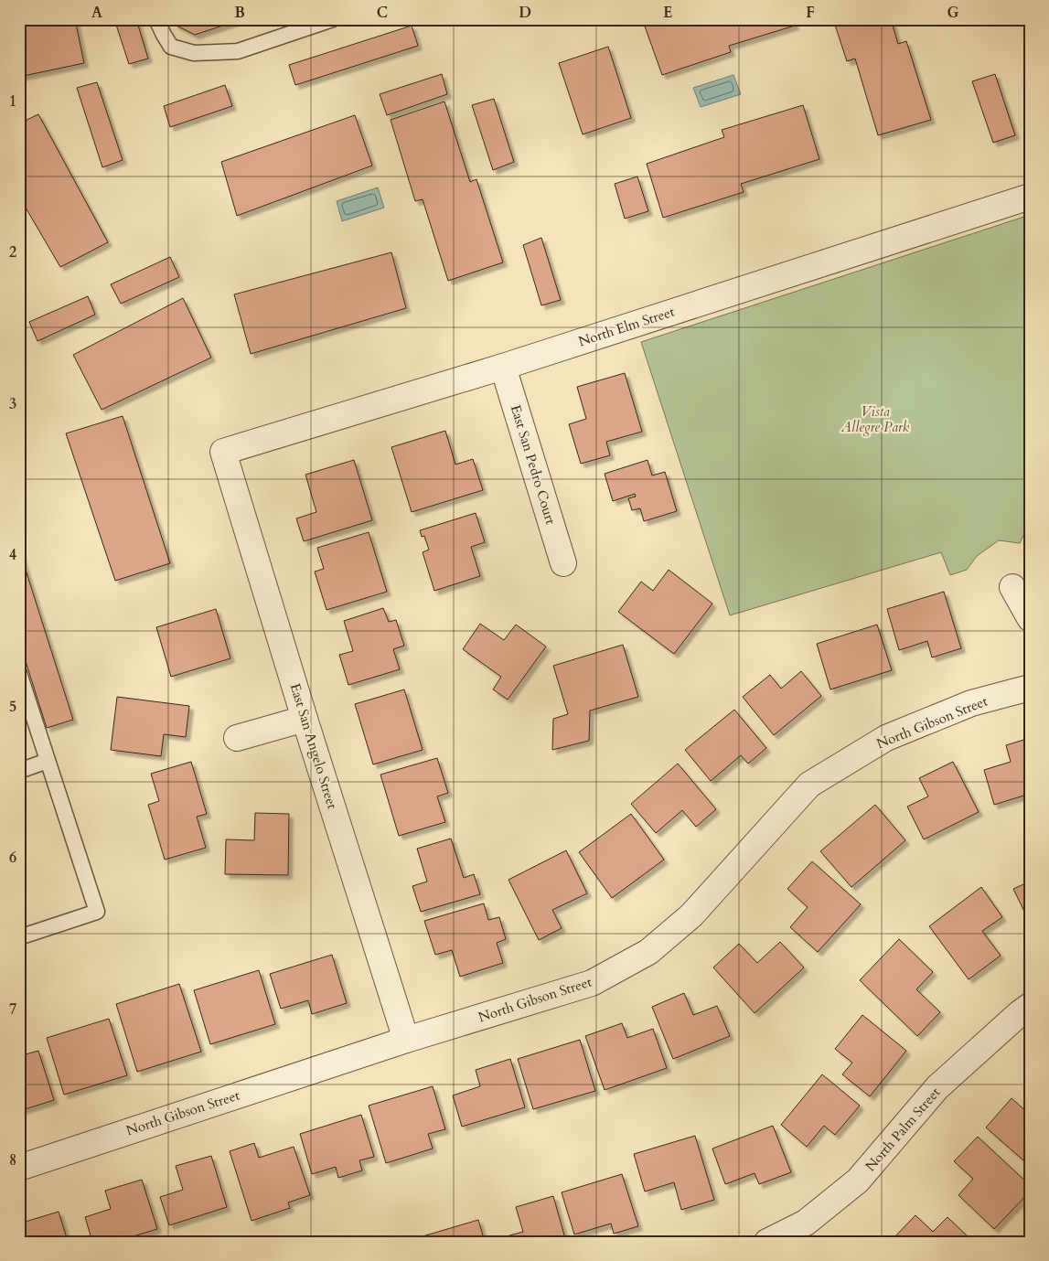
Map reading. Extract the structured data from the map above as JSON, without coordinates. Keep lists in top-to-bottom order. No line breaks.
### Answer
{"streets":{"street":["North Elm Street","East San Pedro Court","North Gibson Street","East San Angelo Street","North Palm Street"]},"crossings":[["North Elm Street","East San Pedro Court"],["North Elm Street","East San Angelo Street"],["North Gibson Street","East San Angelo Street"]],"parks":["Vista Allegre Park"],"grid":{"columns":["A","B","C","D","E","F","G"],"rows":["1","2","3","4","5","6","7","8"]}}
